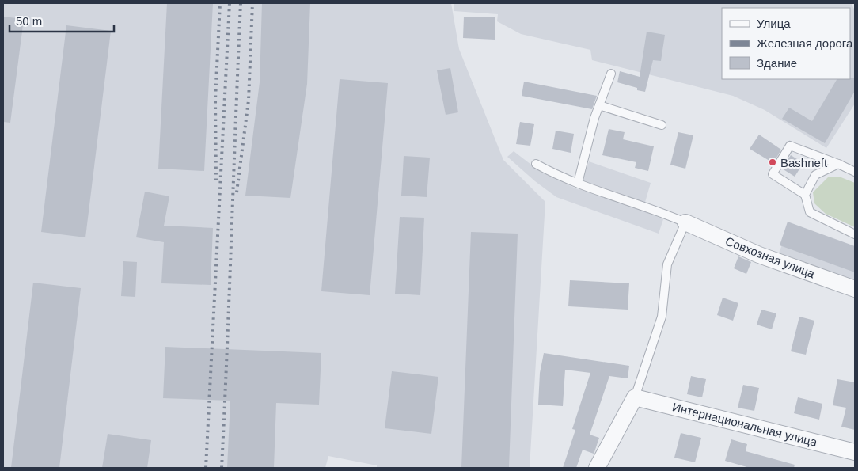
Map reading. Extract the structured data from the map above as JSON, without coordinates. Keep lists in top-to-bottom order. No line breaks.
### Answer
{"streets":{"street":["Совхозная улица","Интернациональная улица"]},"places":["Bashneft"],"legend":["Улица","Железная дорога","Здание"],"scale_bar":"50 m"}
